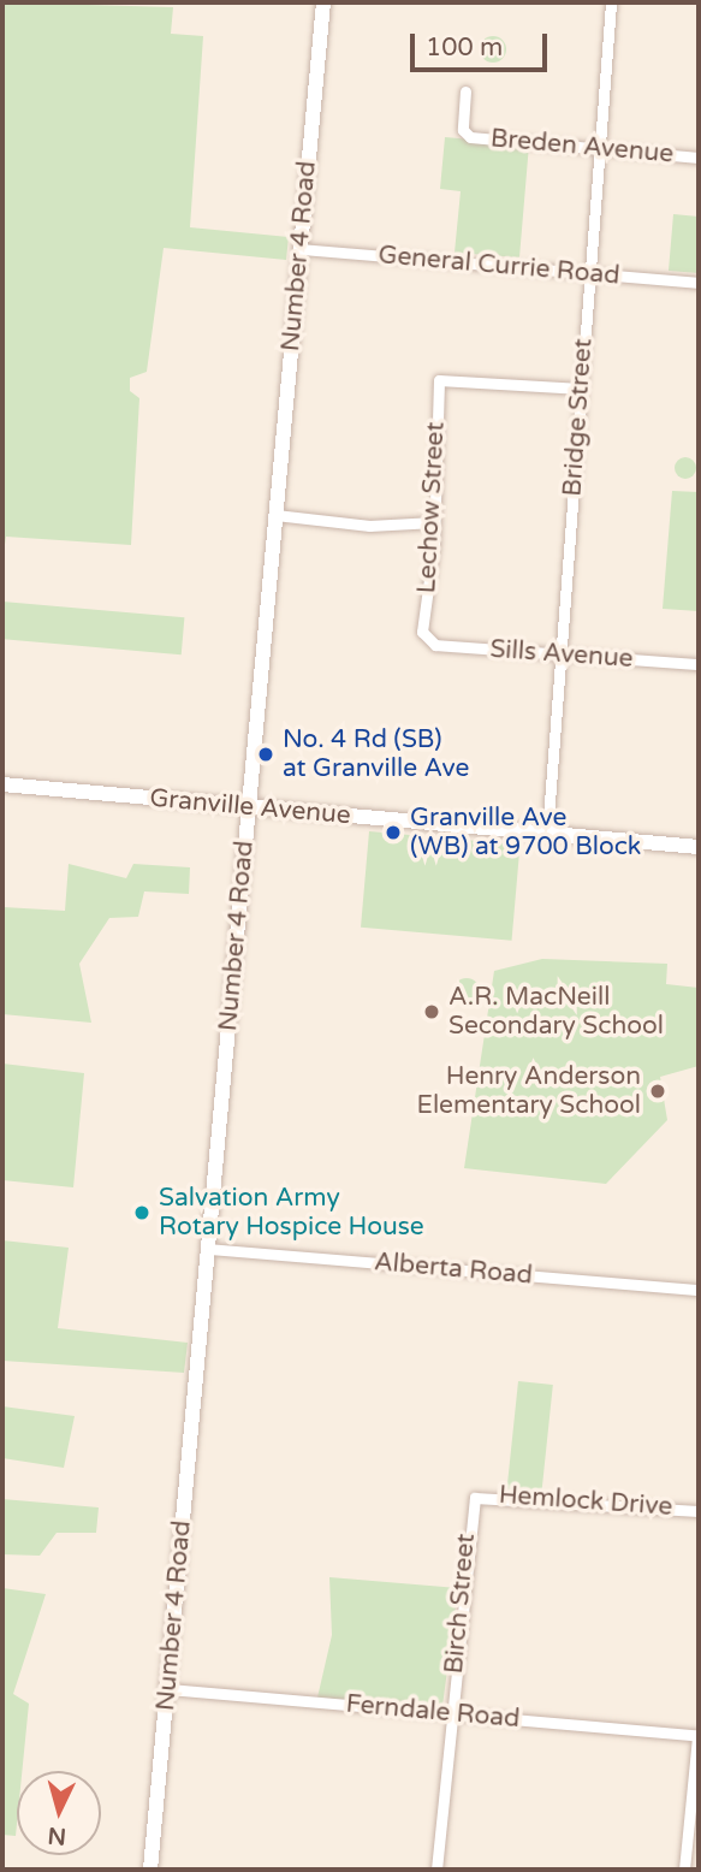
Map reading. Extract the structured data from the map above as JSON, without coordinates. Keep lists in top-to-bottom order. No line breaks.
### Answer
{"streets":{"main road":["Number 4 Road","Granville Avenue"],"street":["Breden Avenue","General Currie Road","Bridge Street","Lechow Street","Sills Avenue","Alberta Road","Hemlock Drive","Birch Street","Ferndale Road"]},"crossings":[["Breden Avenue","Bridge Street"],["Number 4 Road","General Currie Road"],["Number 4 Road","Granville Avenue"],["Number 4 Road","Alberta Road"],["Number 4 Road","Ferndale Road"],["General Currie Road","Bridge Street"],["Bridge Street","Lechow Street"],["Bridge Street","Sills Avenue"],["Bridge Street","Granville Avenue"],["Lechow Street","Sills Avenue"],["Hemlock Drive","Birch Street"],["Birch Street","Ferndale Road"]],"places":["No. 4 Rd (SB) at Granville Ave","Granville Ave (WB) at 9700 Block","A.R. MacNeill Secondary School","Henry Anderson Elementary School","Salvation Army Rotary Hospice House"],"scale_bar":"100 m","north":"bottom"}
